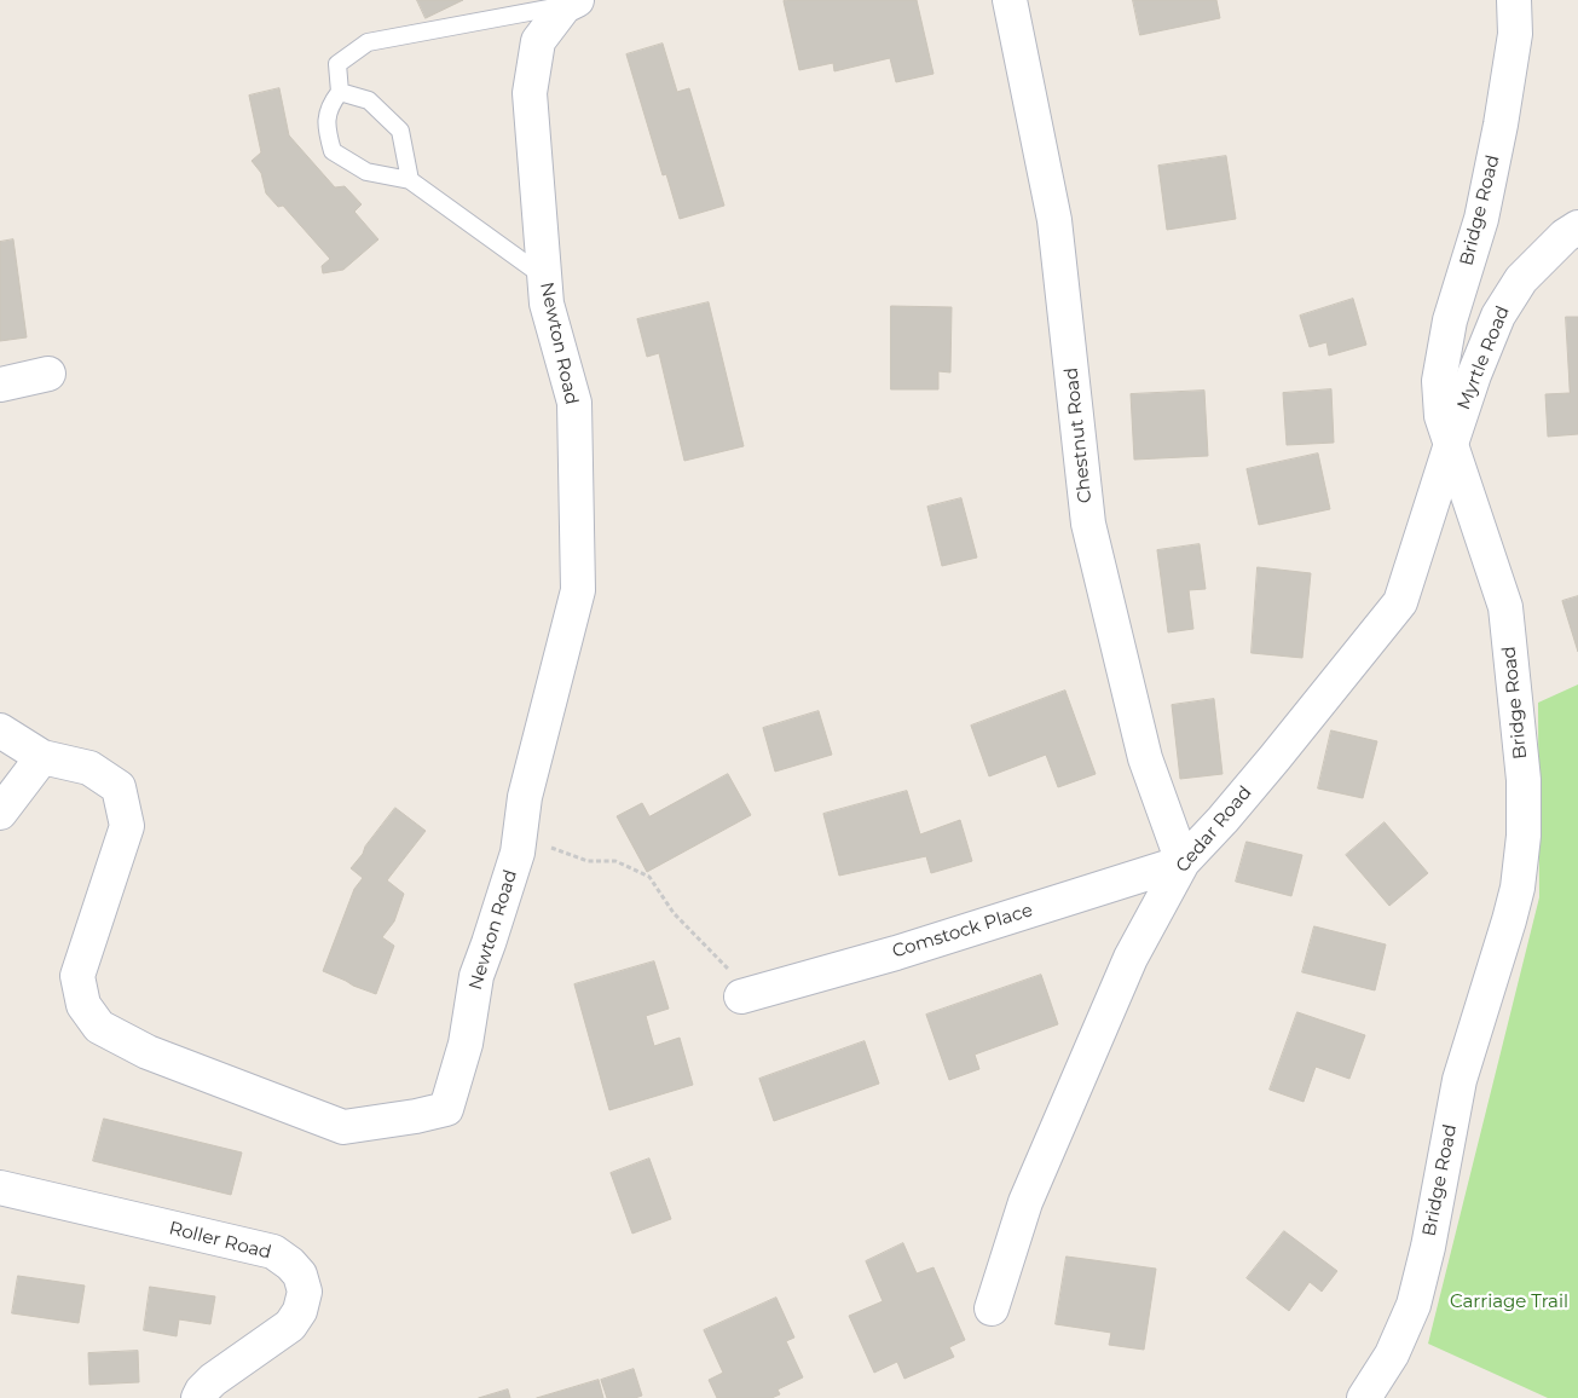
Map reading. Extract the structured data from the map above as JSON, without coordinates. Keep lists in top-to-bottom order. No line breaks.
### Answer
{"streets":{"street":["Bridge Road","Newton Road","Myrtle Road","Chestnut Road","Cedar Road","Comstock Place","Roller Road"]},"crossings":[["Bridge Road","Myrtle Road"],["Bridge Road","Cedar Road"],["Myrtle Road","Cedar Road"],["Chestnut Road","Cedar Road"],["Chestnut Road","Comstock Place"],["Cedar Road","Comstock Place"]],"parks":["Carriage Trail"]}
